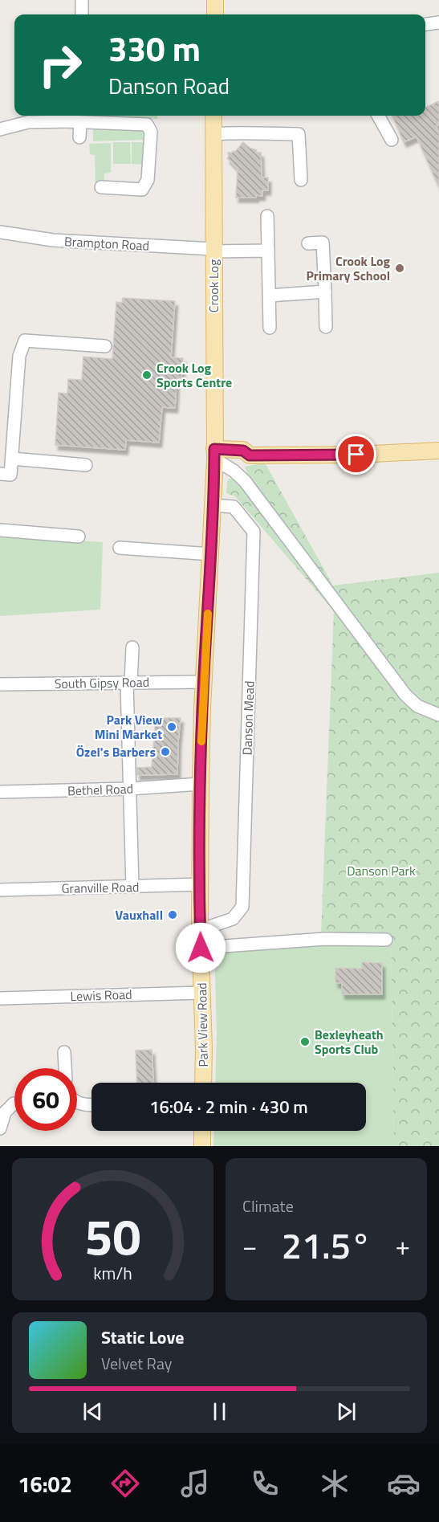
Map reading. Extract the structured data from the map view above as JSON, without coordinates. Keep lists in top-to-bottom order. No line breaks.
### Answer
{"streets":{"main road":["Crook Log","Park View Road"],"street":["Brampton Road","South Gipsy Road","Danson Mead","Bethel Road","Granville Road","Lewis Road"]},"crossings":[["Brampton Road","Crook Log"],["Crook Log","Park View Road"],["South Gipsy Road","Park View Road"],["Danson Mead","Park View Road"],["Bethel Road","Park View Road"],["Granville Road","Park View Road"],["Lewis Road","Park View Road"]],"parks":["Danson Park"],"places":["Crook Log Primary School","Crook Log Sports Centre","Park View Mini Market","Özel's Barbers","Vauxhall","Bexleyheath Sports Club"],"page":{"turn":["330 m","Danson Road"],"limit":"60","trip":"16:04 · 2 min · 430 m","tile":"Climate","heat":["−","21.5°","+"],"song":["Static Love","Velvet Ray"],"tabs":"16:02","gauge":["50","km/h"]}}
